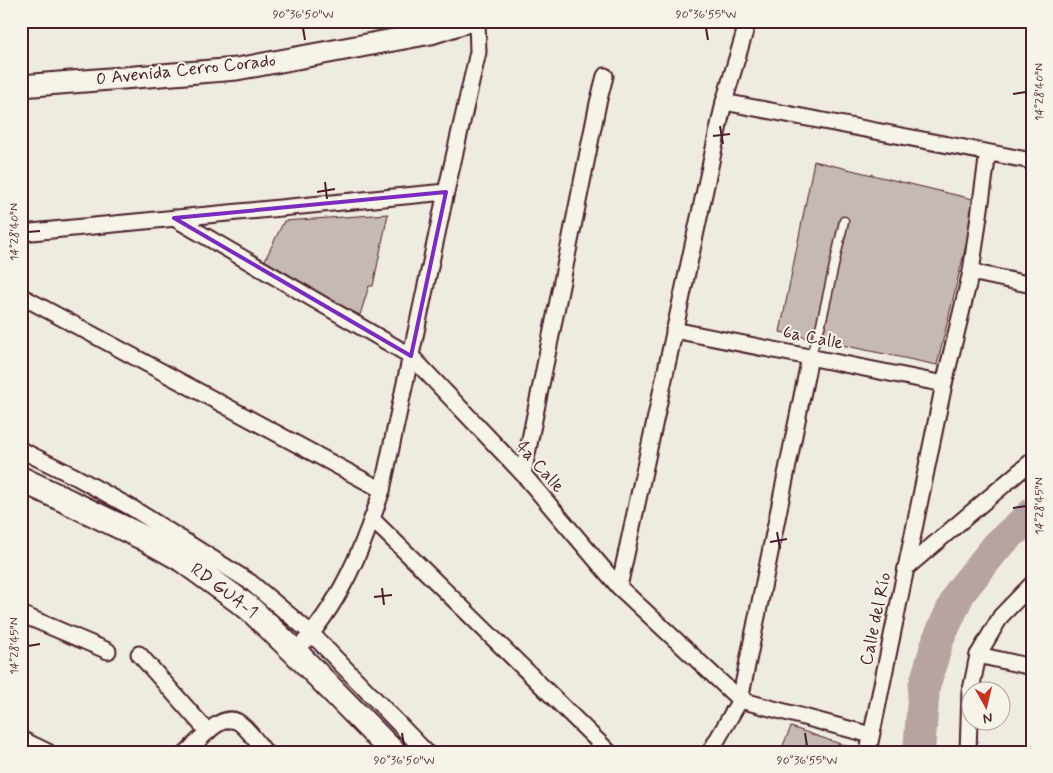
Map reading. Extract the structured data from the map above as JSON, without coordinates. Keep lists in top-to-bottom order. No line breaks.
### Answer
{"streets":{"main road":["RD GUA-1"],"street":["0 Avenida Cerro Corado","6a Calle","4a Calle","Calle del Río"]},"crossings":[["4a Calle","Calle del Río"]],"north":"bottom","coordinates":["90°36'50\"W","90°36'55\"W","14°28'40\"N","14°28'45\"N"]}
